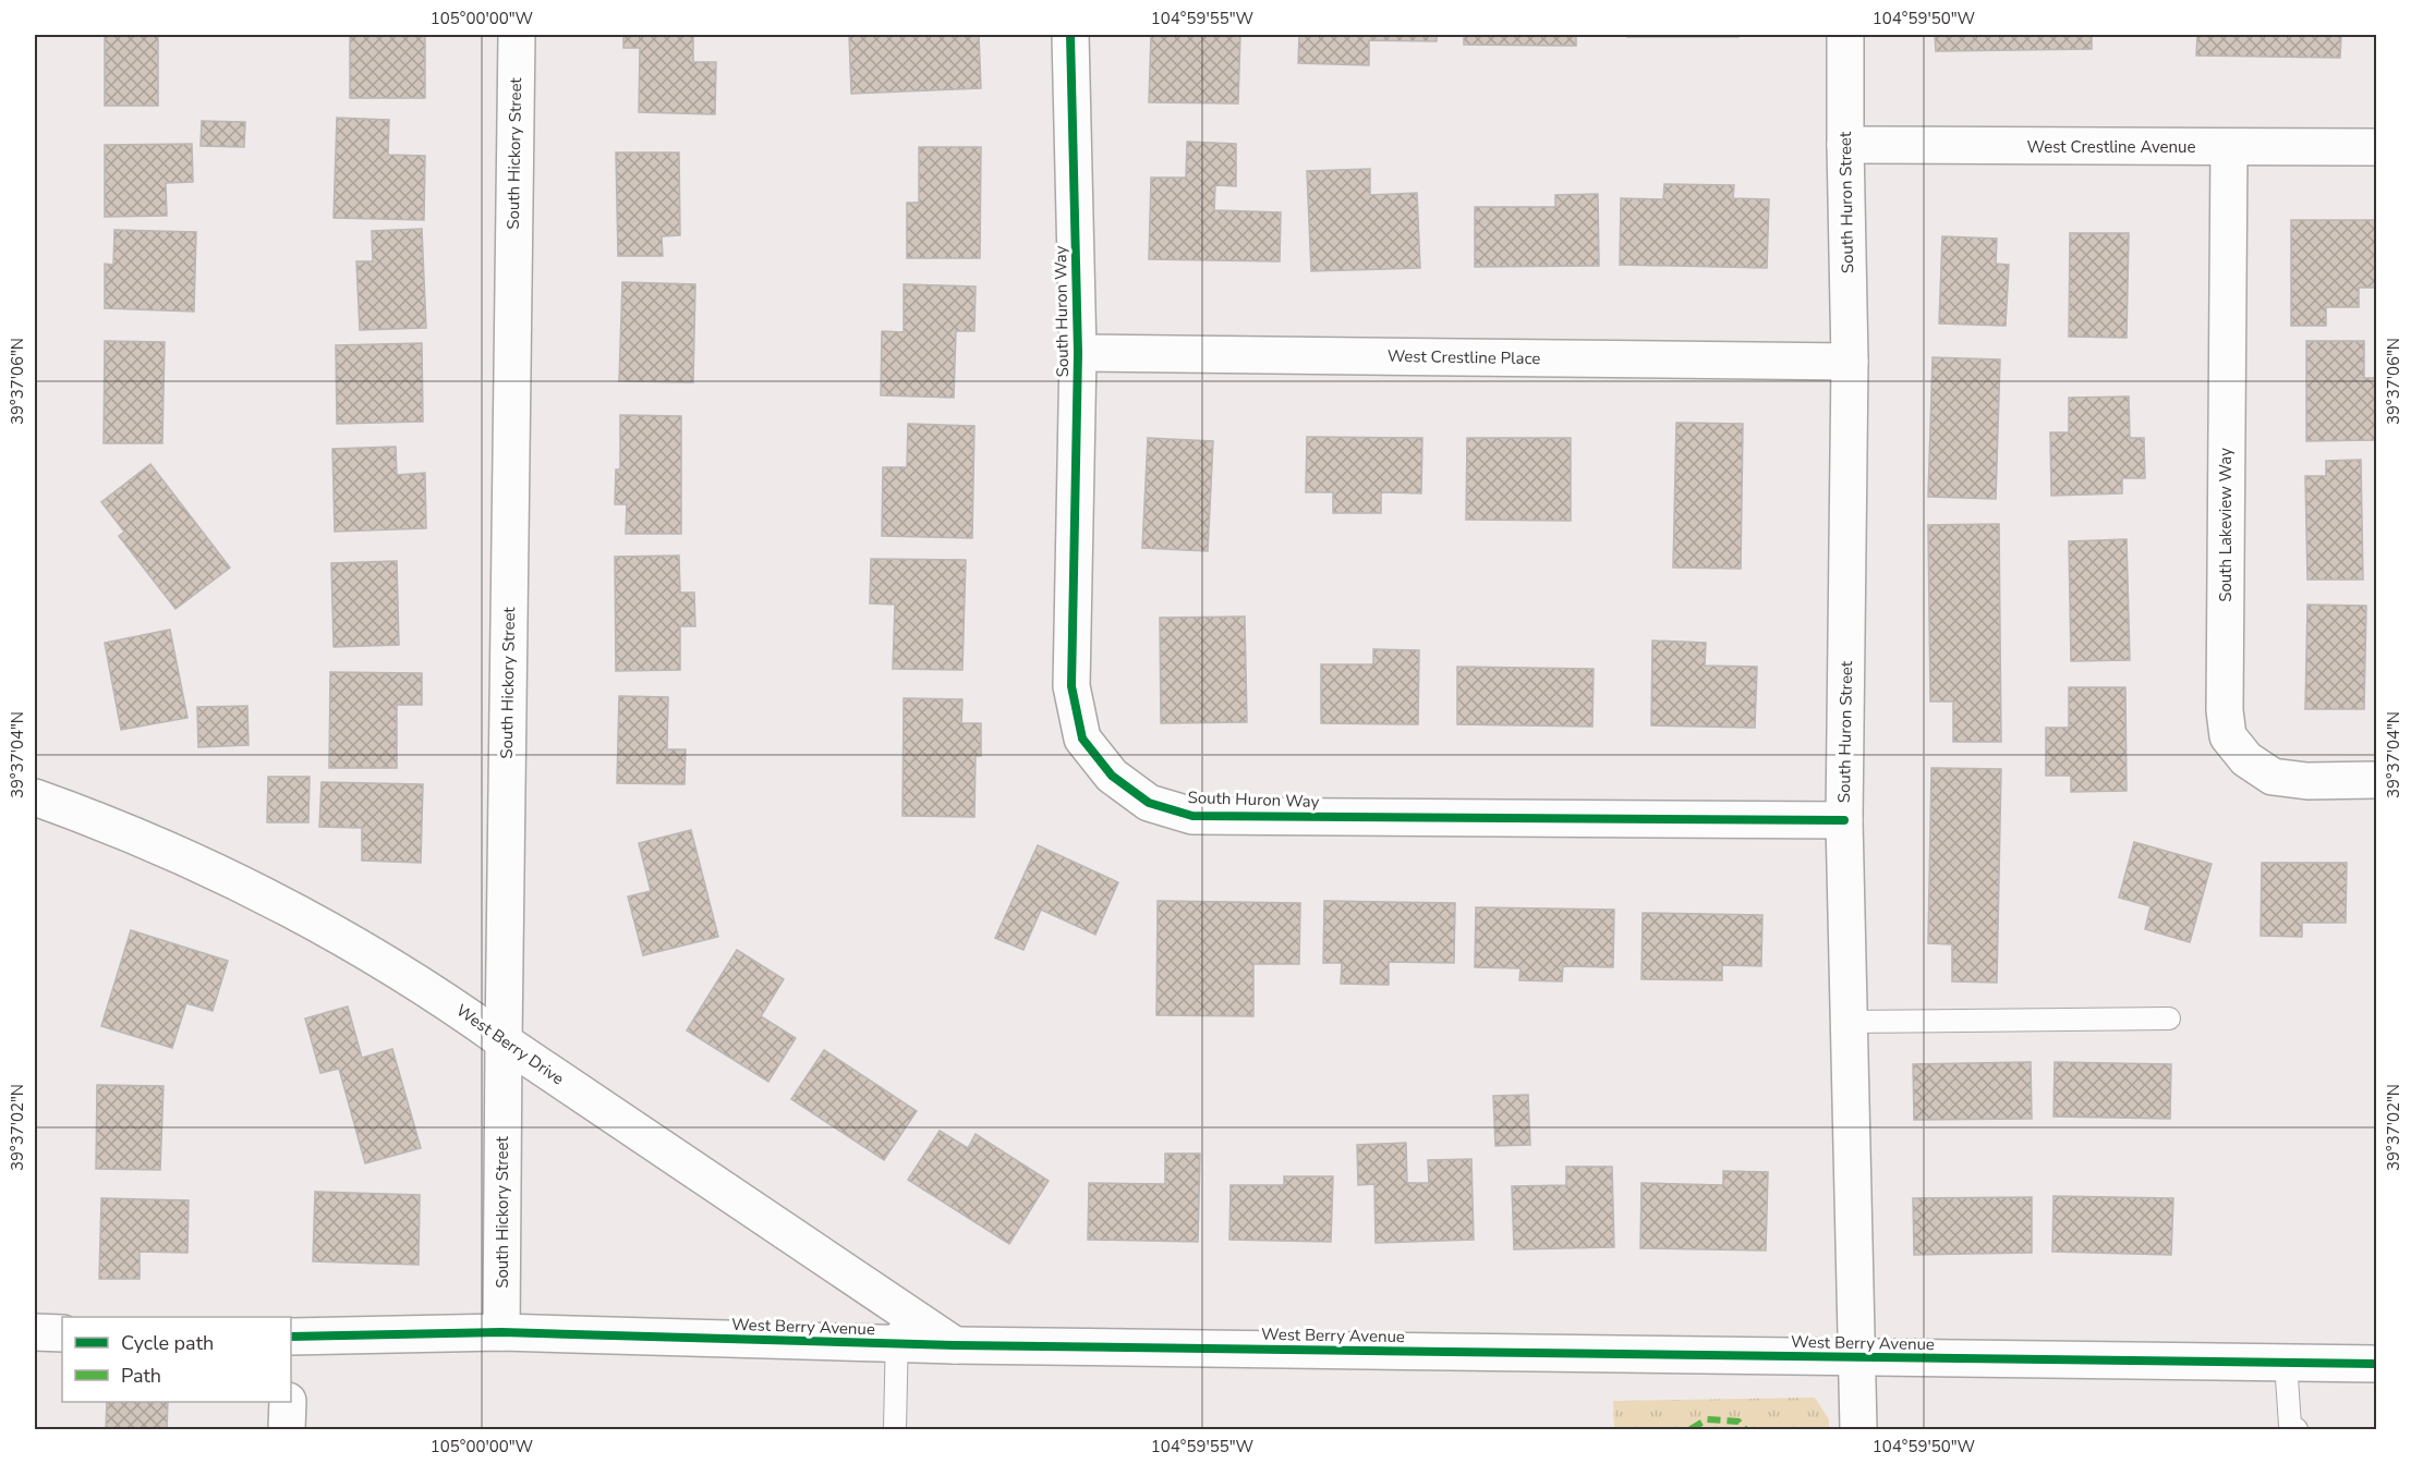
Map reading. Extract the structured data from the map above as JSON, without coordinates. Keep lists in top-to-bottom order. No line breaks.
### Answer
{"streets":{"street":["West Crestline Avenue","South Hickory Street","South Huron Street","South Huron Way","West Crestline Place","South Lakeview Way","West Berry Drive","West Berry Avenue"]},"crossings":[["West Crestline Avenue","South Huron Street"],["West Crestline Avenue","South Lakeview Way"],["South Hickory Street","West Berry Drive"],["South Hickory Street","West Berry Avenue"],["South Huron Street","South Huron Way"],["South Huron Street","West Crestline Place"],["South Huron Street","West Berry Avenue"],["South Huron Way","West Crestline Place"],["West Berry Drive","West Berry Avenue"]],"legend":["Cycle path","Path"],"coordinates":["105°00'00\"W","104°59'55\"W","104°59'50\"W","39°37'06\"N","39°37'04\"N","39°37'02\"N"]}
